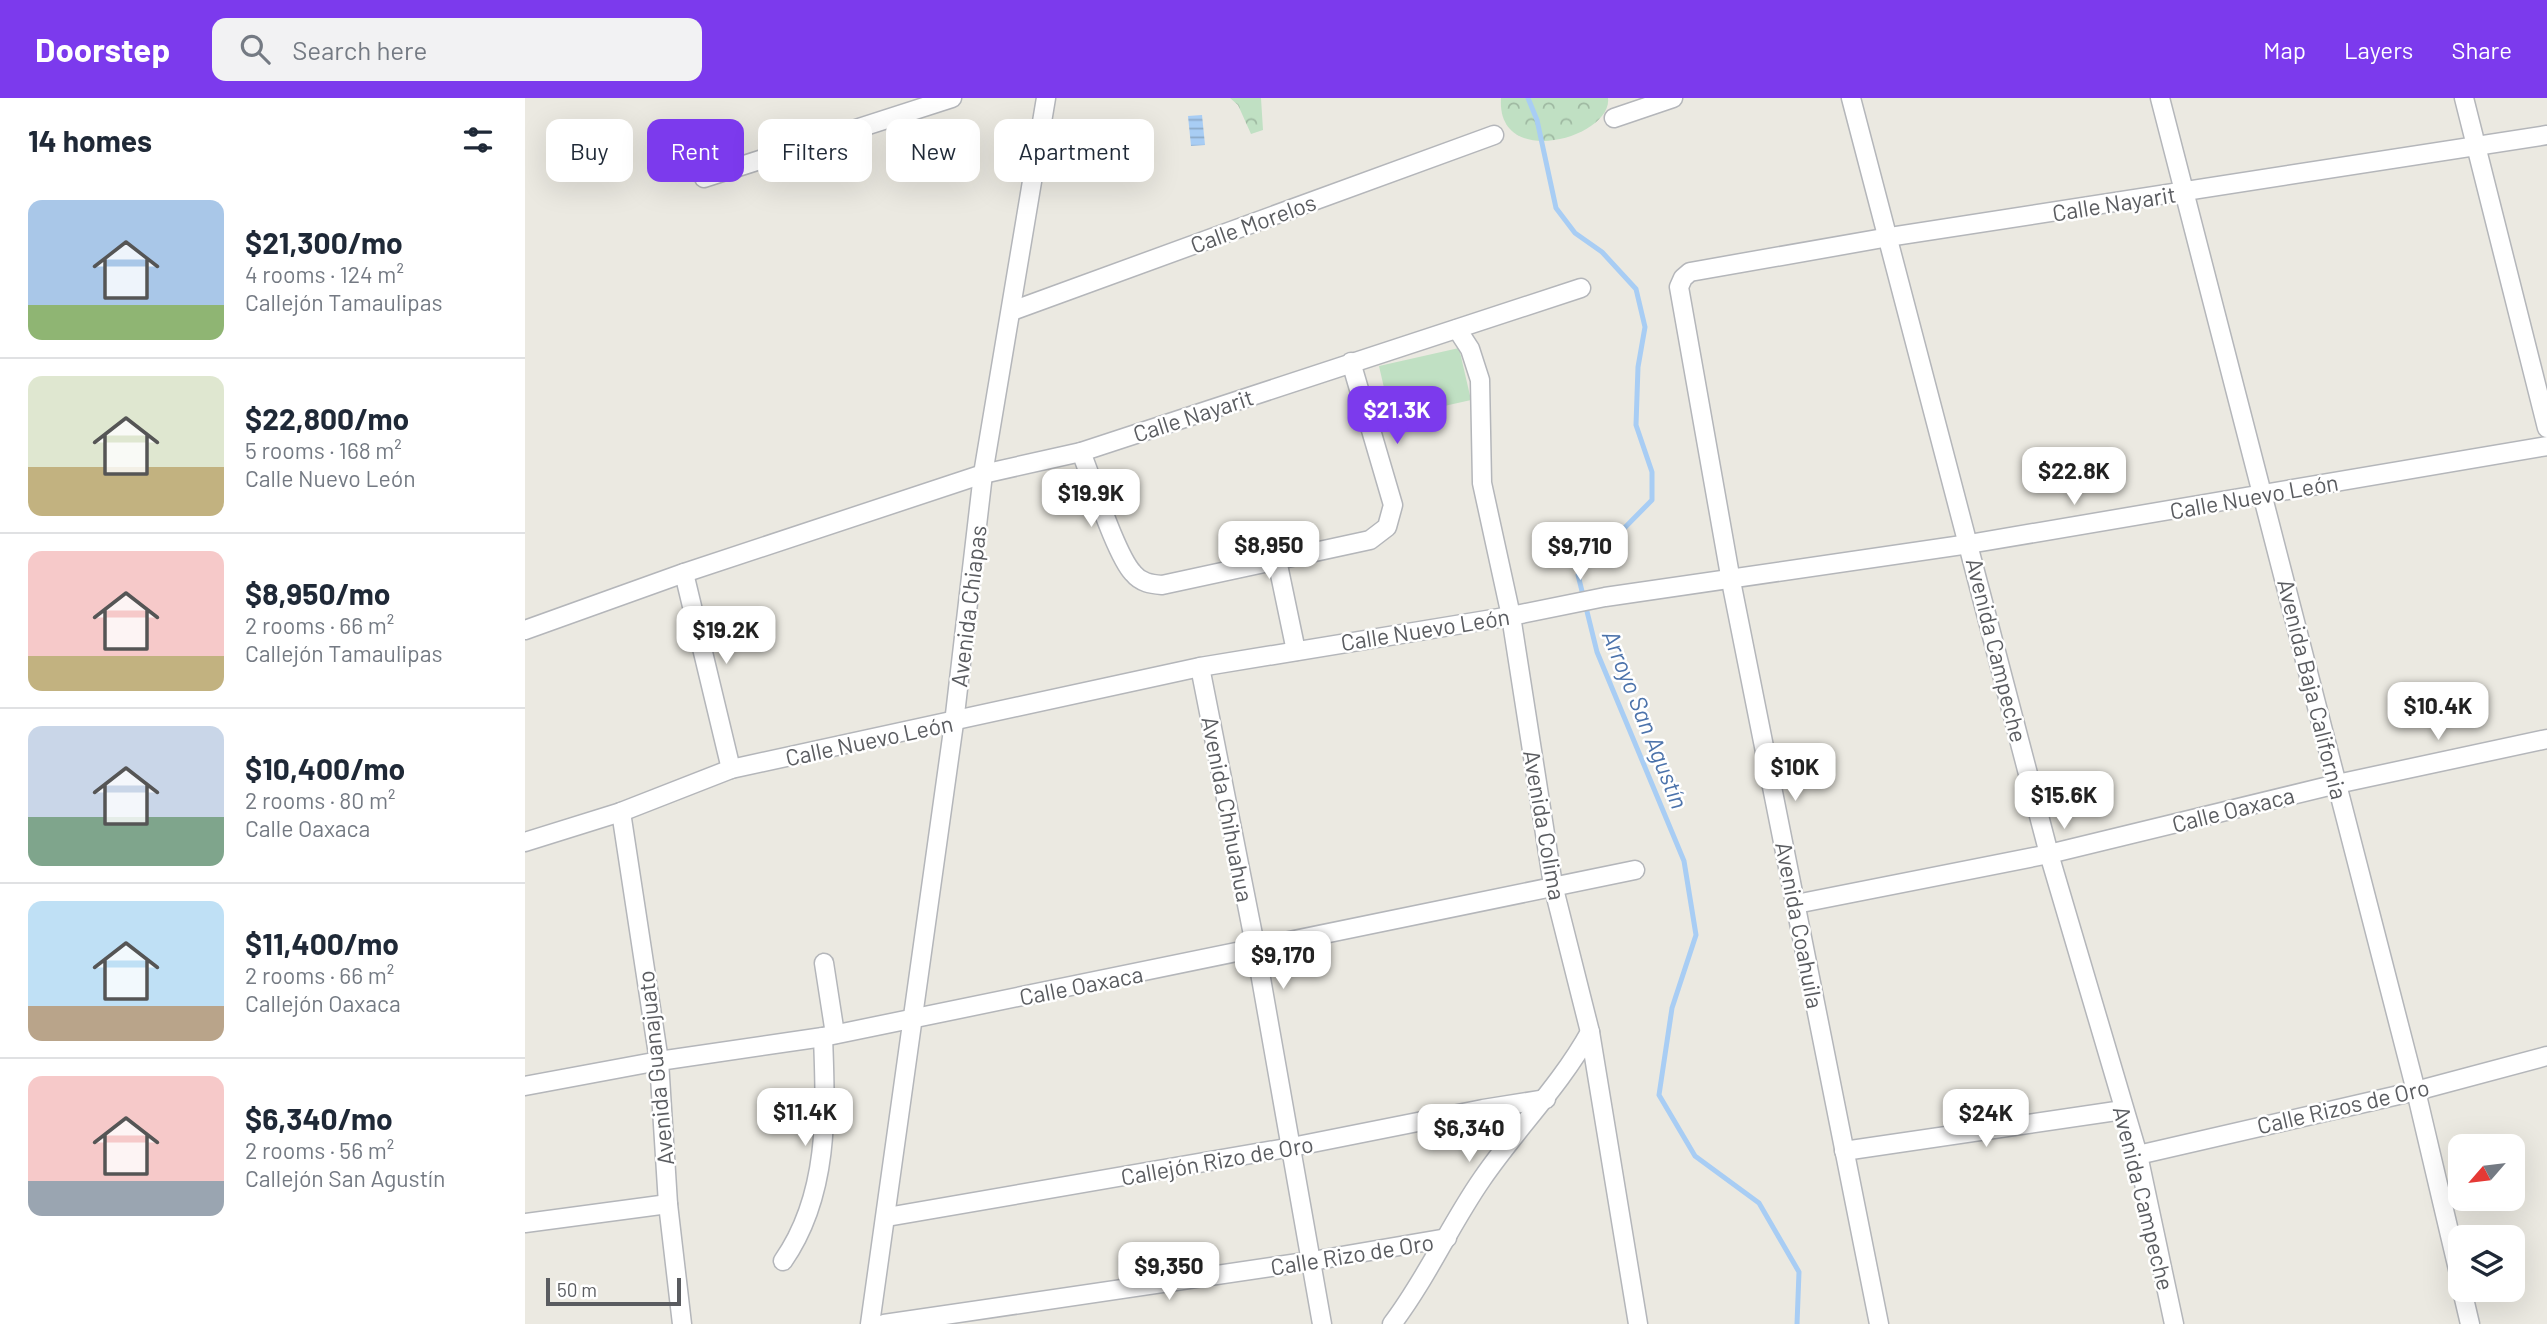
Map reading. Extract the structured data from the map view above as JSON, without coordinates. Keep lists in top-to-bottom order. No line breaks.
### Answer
{"streets":{"street":["Calle Nayarit","Calle Morelos","Calle Nuevo León","Avenida Chiapas","Avenida Campeche","Avenida Baja California","Avenida Chihuahua","Calle Oaxaca","Avenida Colima","Avenida Coahuila","Avenida Guanajuato","Calle Rizos de Oro","Callejón Rizo de Oro","Calle Rizo de Oro"]},"crossings":[["Calle Nayarit","Avenida Chiapas"],["Calle Nayarit","Avenida Campeche"],["Calle Nayarit","Avenida Baja California"],["Calle Nayarit","Avenida Colima"],["Calle Nayarit","Avenida Coahuila"],["Calle Morelos","Avenida Chiapas"],["Calle Nuevo León","Avenida Chiapas"],["Calle Nuevo León","Avenida Campeche"],["Calle Nuevo León","Avenida Baja California"],["Calle Nuevo León","Avenida Chihuahua"],["Calle Nuevo León","Avenida Colima"],["Calle Nuevo León","Avenida Coahuila"],["Calle Nuevo León","Avenida Guanajuato"],["Avenida Chiapas","Calle Oaxaca"],["Avenida Chiapas","Callejón Rizo de Oro"],["Avenida Campeche","Calle Oaxaca"],["Avenida Campeche","Calle Rizos de Oro"],["Avenida Baja California","Calle Oaxaca"],["Avenida Baja California","Calle Rizos de Oro"],["Avenida Chihuahua","Calle Oaxaca"],["Avenida Chihuahua","Callejón Rizo de Oro"],["Avenida Chihuahua","Calle Rizo de Oro"],["Calle Oaxaca","Avenida Colima"],["Calle Oaxaca","Avenida Coahuila"],["Calle Oaxaca","Avenida Guanajuato"]],"water":["Arroyo San Agustín"],"scale_bar":"50 m","north":"bottom left","page":{"header":"Doorstep","search":"Search here","nav":["Map","Layers","Share"],"heading":"14 homes","chip":["Buy","Rent","Filters","New","Apartment"],"list":[{"name":"$21,300/mo","note":"4 rooms · 124 m² · Callejón Tamaulipas"},{"name":"$22,800/mo","note":"5 rooms · 168 m² · Calle Nuevo León"},{"name":"$8,950/mo","note":"2 rooms · 66 m² · Callejón Tamaulipas"},{"name":"$10,400/mo","note":"2 rooms · 80 m² · Calle Oaxaca"},{"name":"$11,400/mo","note":"2 rooms · 66 m² · Callejón Oaxaca"},{"name":"$6,340/mo","note":"2 rooms · 56 m² · Callejón San Agustín"}],"price":["$21.3K","$22.8K","$19.9K","$8,950","$9,710","$19.2K","$10.4K","$10K","$15.6K","$9,170","$11.4K","$24K","$6,340","$9,350"],"scale":"50 m"}}
